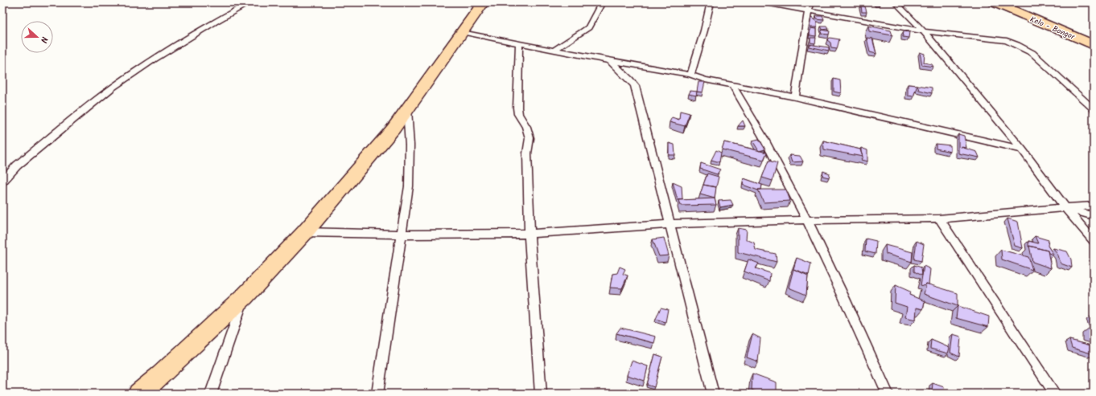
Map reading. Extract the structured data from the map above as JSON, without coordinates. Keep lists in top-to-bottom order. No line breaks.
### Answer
{"streets":{"highway":["Kelo - Bongor"]},"north":"right"}
